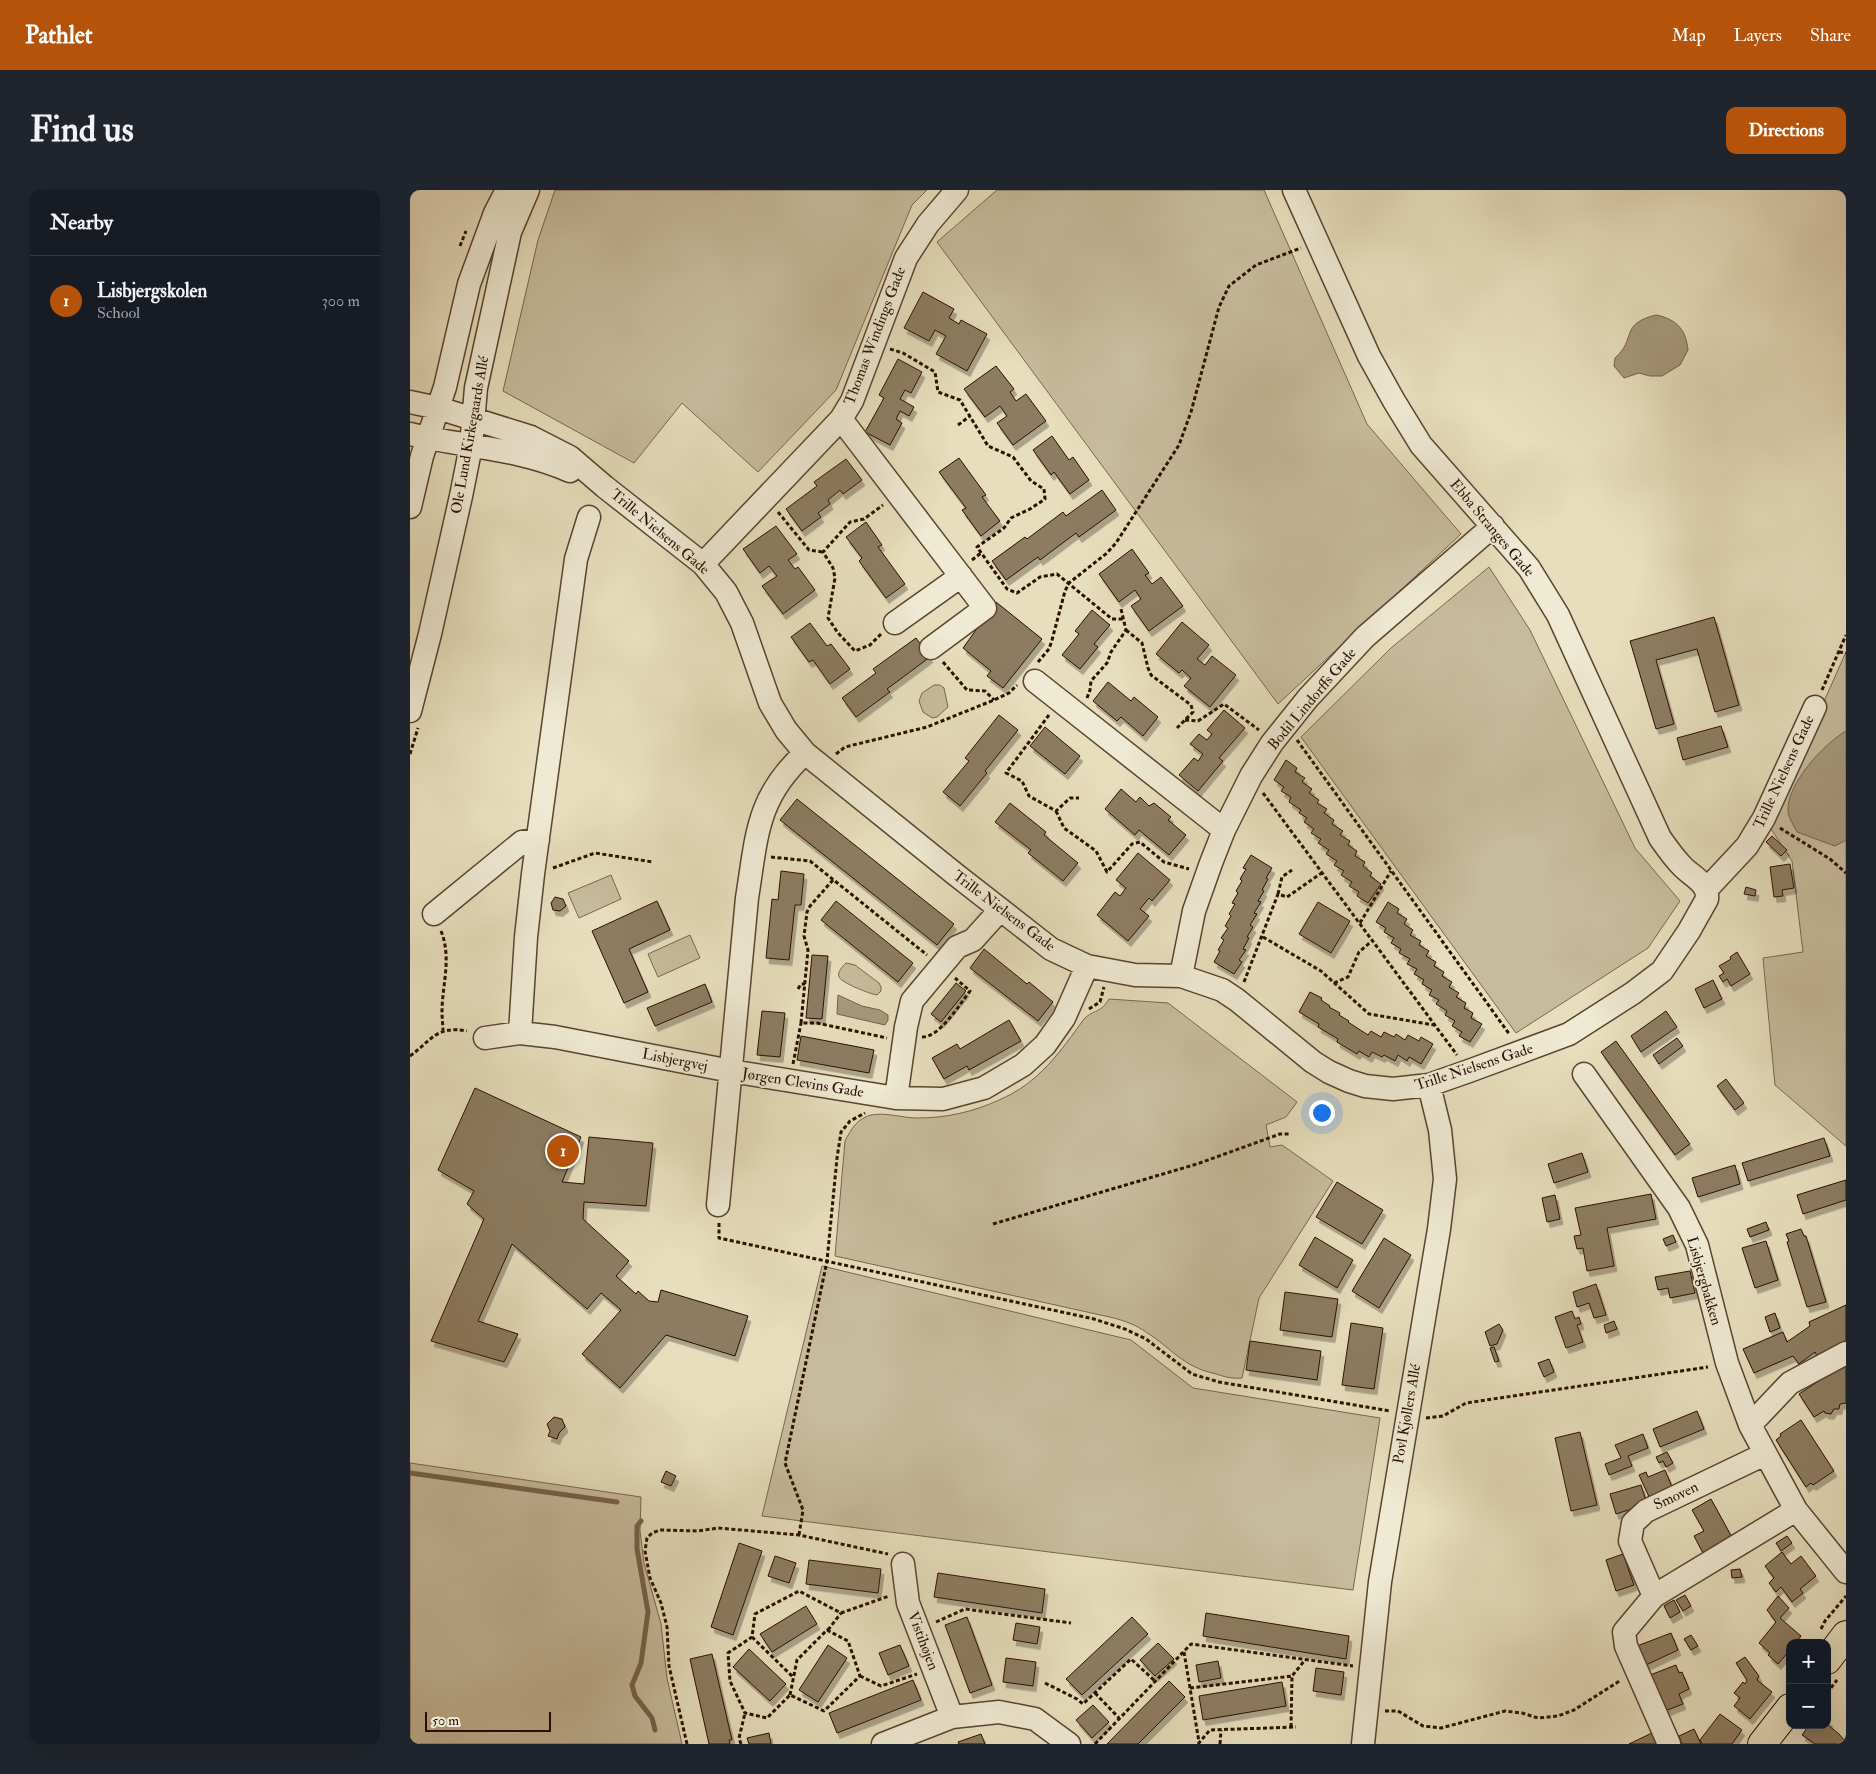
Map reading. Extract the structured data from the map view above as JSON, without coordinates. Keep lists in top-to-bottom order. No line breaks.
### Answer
{"streets":{"street":["Thomas Windings Gade","Ole Lund Kirkegaards Allé","Ebba Stranges Gade","Trille Nielsens Gade","Bodil Lindorffs Gade","Lisbjergvej","Jørgen Clevins Gade","Lisbjergbakken","Povl Kjøllers Allé","Smoven","Vistihøjen"]},"crossings":[["Thomas Windings Gade","Trille Nielsens Gade"],["Ole Lund Kirkegaards Allé","Trille Nielsens Gade"],["Ebba Stranges Gade","Trille Nielsens Gade"],["Ebba Stranges Gade","Bodil Lindorffs Gade"],["Trille Nielsens Gade","Bodil Lindorffs Gade"],["Trille Nielsens Gade","Jørgen Clevins Gade"],["Trille Nielsens Gade","Povl Kjøllers Allé"],["Lisbjergvej","Jørgen Clevins Gade"],["Lisbjergbakken","Smoven"]],"scale_bar":"50 m","page":{"header":"Pathlet","nav":["Map","Layers","Share"],"buttons":"Directions","title":"Find us","heading":"Nearby","list":[{"mark":"1","name":"Lisbjergskolen","note":"School","value":"300 m"}],"pins":"1","map_buttons":["+","−"],"scale":"50 m"}}
